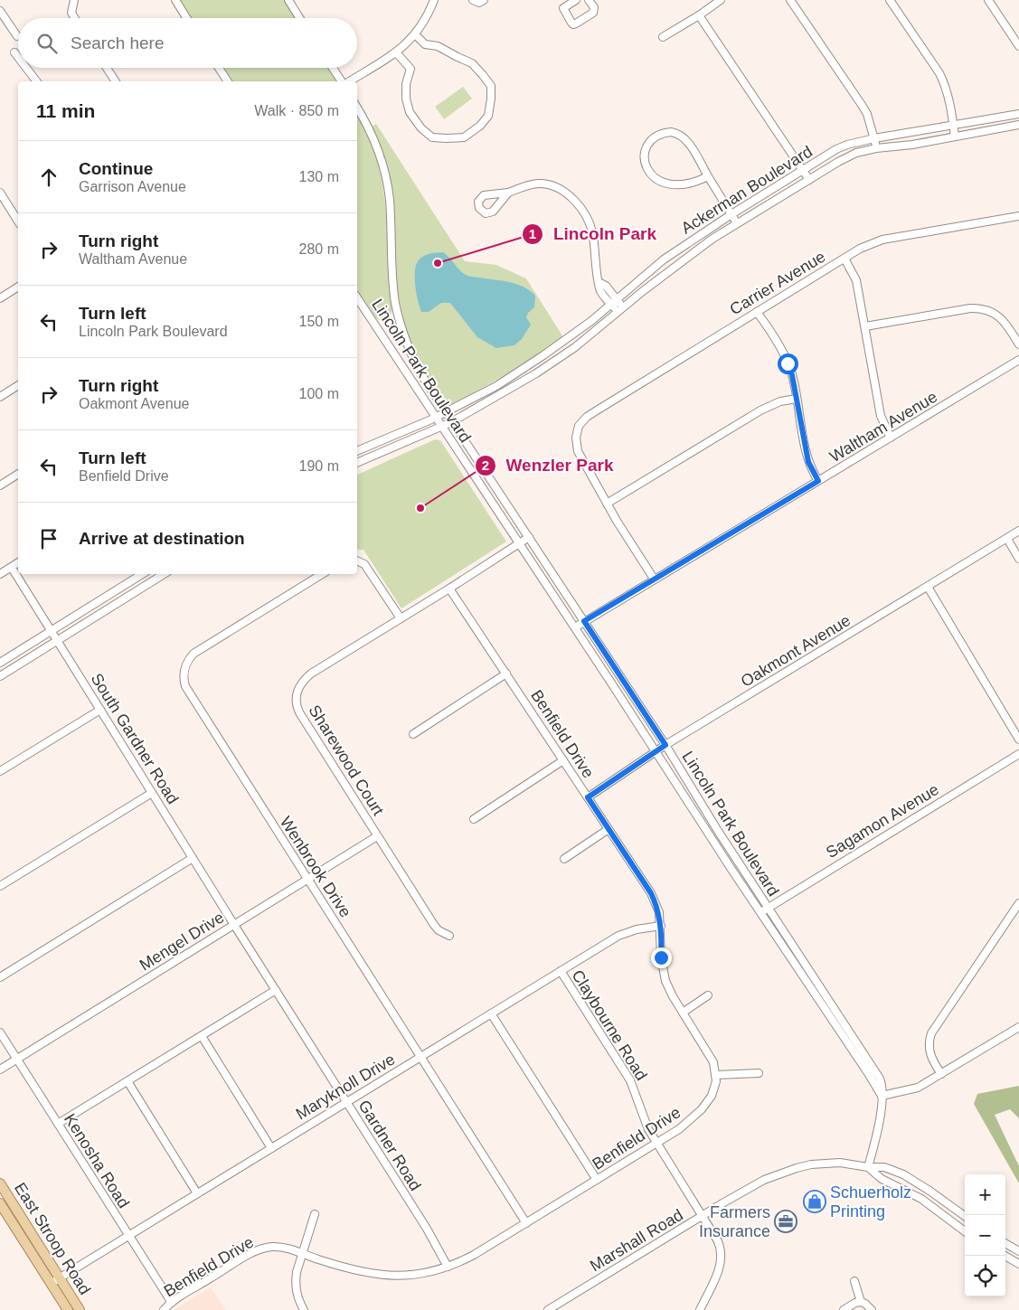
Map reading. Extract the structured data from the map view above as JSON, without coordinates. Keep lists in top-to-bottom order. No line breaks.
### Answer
{"streets":{"main road":["East Stroop Road"],"street":["Ackerman Boulevard","Carrier Avenue","Lincoln Park Boulevard","Waltham Avenue","Oakmont Avenue","Benfield Drive","South Gardner Road","Sharewood Court","Sagamon Avenue","Wenbrook Drive","Mengel Drive","Claybourne Road","Maryknoll Drive","Gardner Road","Kenosha Road","Marshall Road"]},"crossings":[["Ackerman Boulevard","Lincoln Park Boulevard"],["Lincoln Park Boulevard","Waltham Avenue"],["Lincoln Park Boulevard","Oakmont Avenue"],["Lincoln Park Boulevard","Sharewood Court"],["Lincoln Park Boulevard","Sagamon Avenue"],["Lincoln Park Boulevard","Marshall Road"],["Oakmont Avenue","Benfield Drive"],["Benfield Drive","Sharewood Court"],["Benfield Drive","Wenbrook Drive"],["Benfield Drive","Claybourne Road"],["Benfield Drive","Maryknoll Drive"],["Benfield Drive","Gardner Road"],["Benfield Drive","Kenosha Road"],["South Gardner Road","Mengel Drive"],["South Gardner Road","Gardner Road"],["Sharewood Court","Mengel Drive"],["Wenbrook Drive","Mengel Drive"],["Wenbrook Drive","Maryknoll Drive"],["Mengel Drive","Gardner Road"],["Mengel Drive","Kenosha Road"],["Claybourne Road","Maryknoll Drive"],["Claybourne Road","Marshall Road"],["Maryknoll Drive","Gardner Road"],["Maryknoll Drive","Kenosha Road"],["Maryknoll Drive","East Stroop Road"]],"places":{"other":["Lincoln Park","Wenzler Park"],"shop":["Schuerholz Printing"],"office":["Farmers Insurance"]},"page":{"search":"Search here","heading":["11 min","Walk · 850 m"],"list":[["Continue","Garrison Avenue","130 m"],["Turn right","Waltham Avenue","280 m"],["Turn left","Lincoln Park Boulevard","150 m"],["Turn right","Oakmont Avenue","100 m"],["Turn left","Benfield Drive","190 m"],"Arrive at destination"],"map_buttons":["+","−"]}}
